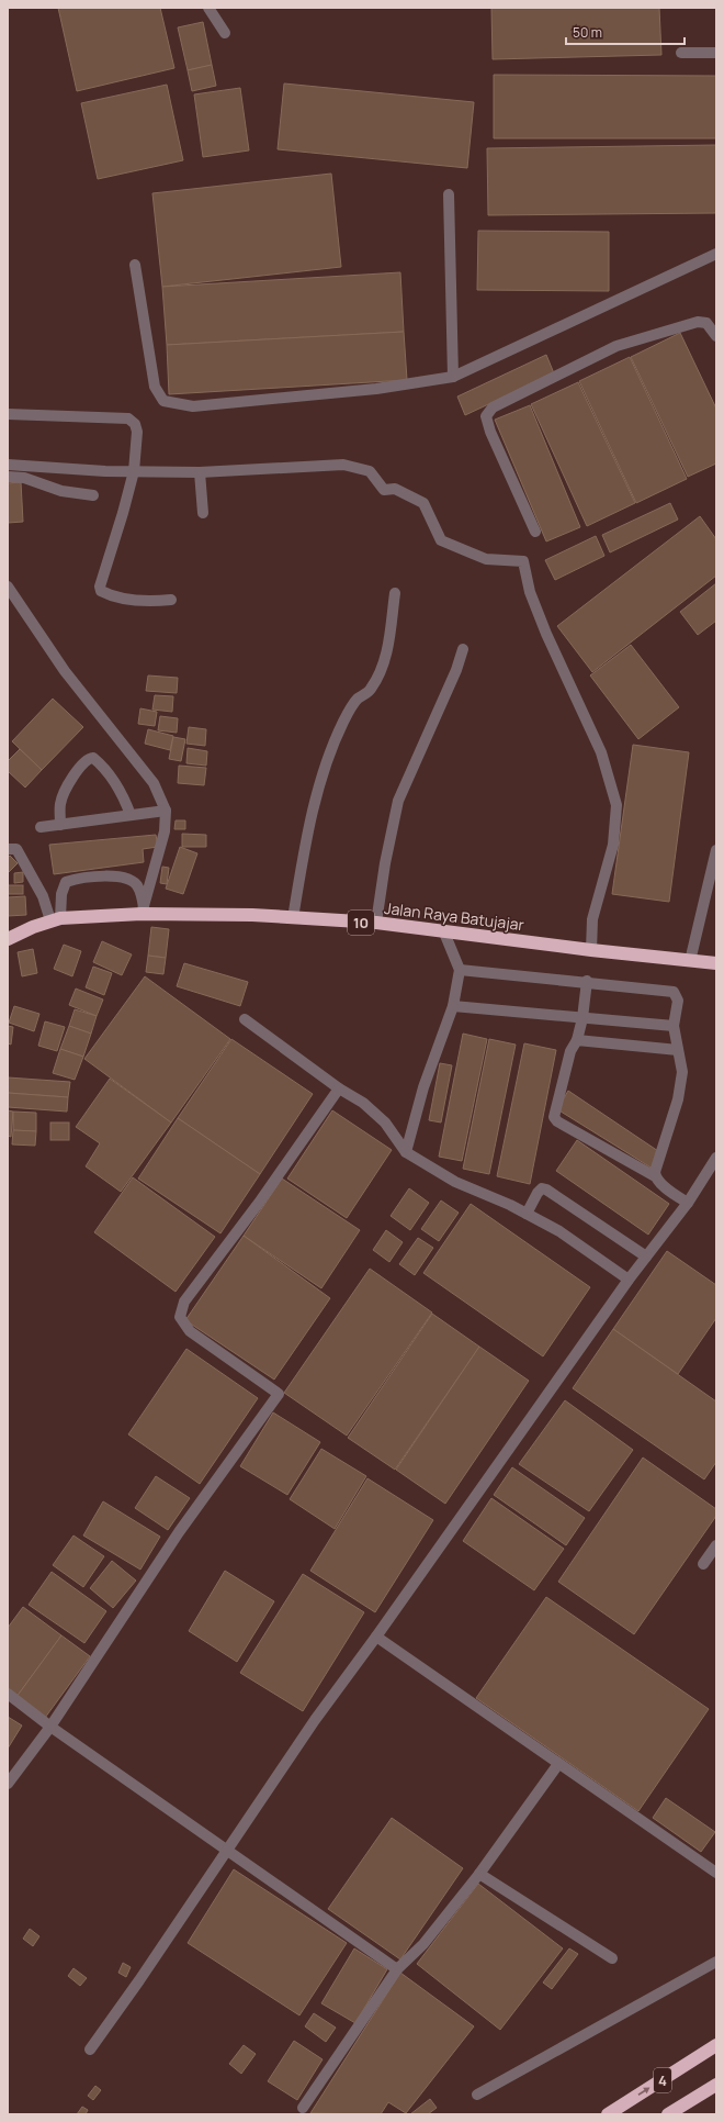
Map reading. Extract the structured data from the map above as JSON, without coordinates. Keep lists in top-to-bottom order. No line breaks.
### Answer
{"streets":{"highway":["Jalan Raya Batujajar","10","4"]},"scale_bar":"50 m"}
